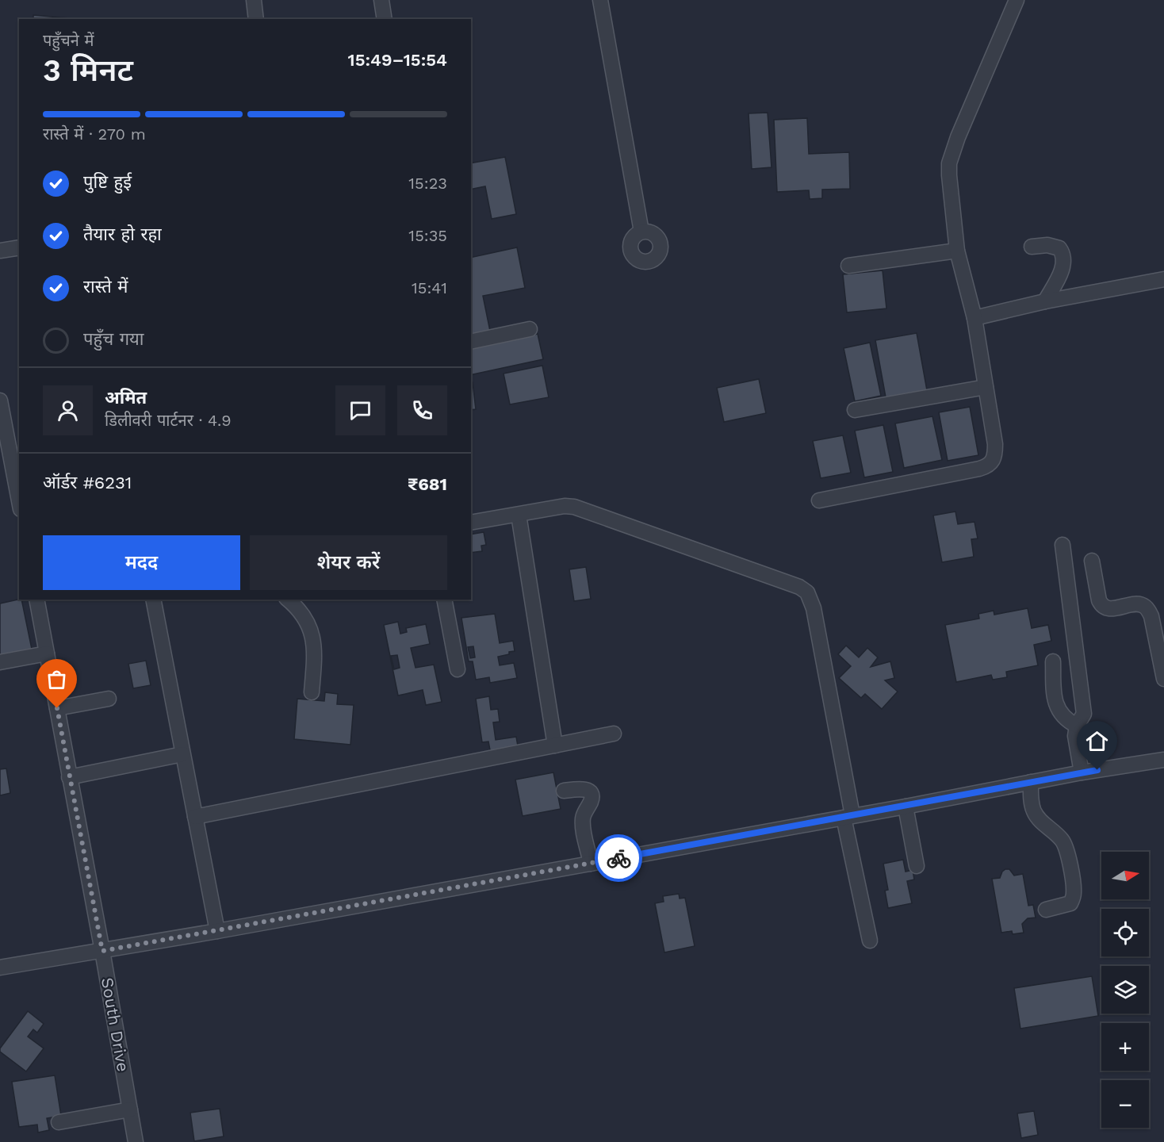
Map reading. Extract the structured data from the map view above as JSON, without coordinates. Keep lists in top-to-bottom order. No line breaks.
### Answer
{"streets":{"street":["South Drive"]},"north":"right","page":{"heading":["3 मिनट","पहुँचने में","15:49–15:54"],"panel":["अमित","डिलीवरी पार्टनर · 4.9","ऑर्डर #6231","₹681"],"bar":"रास्ते में · 270 m","list":[["पुष्टि हुई","15:23"],["तैयार हो रहा","15:35"],["रास्ते में","15:41"],"पहुँच गया"],"buttons":["मदद","शेयर करें"],"map_buttons":["+","−"]}}
